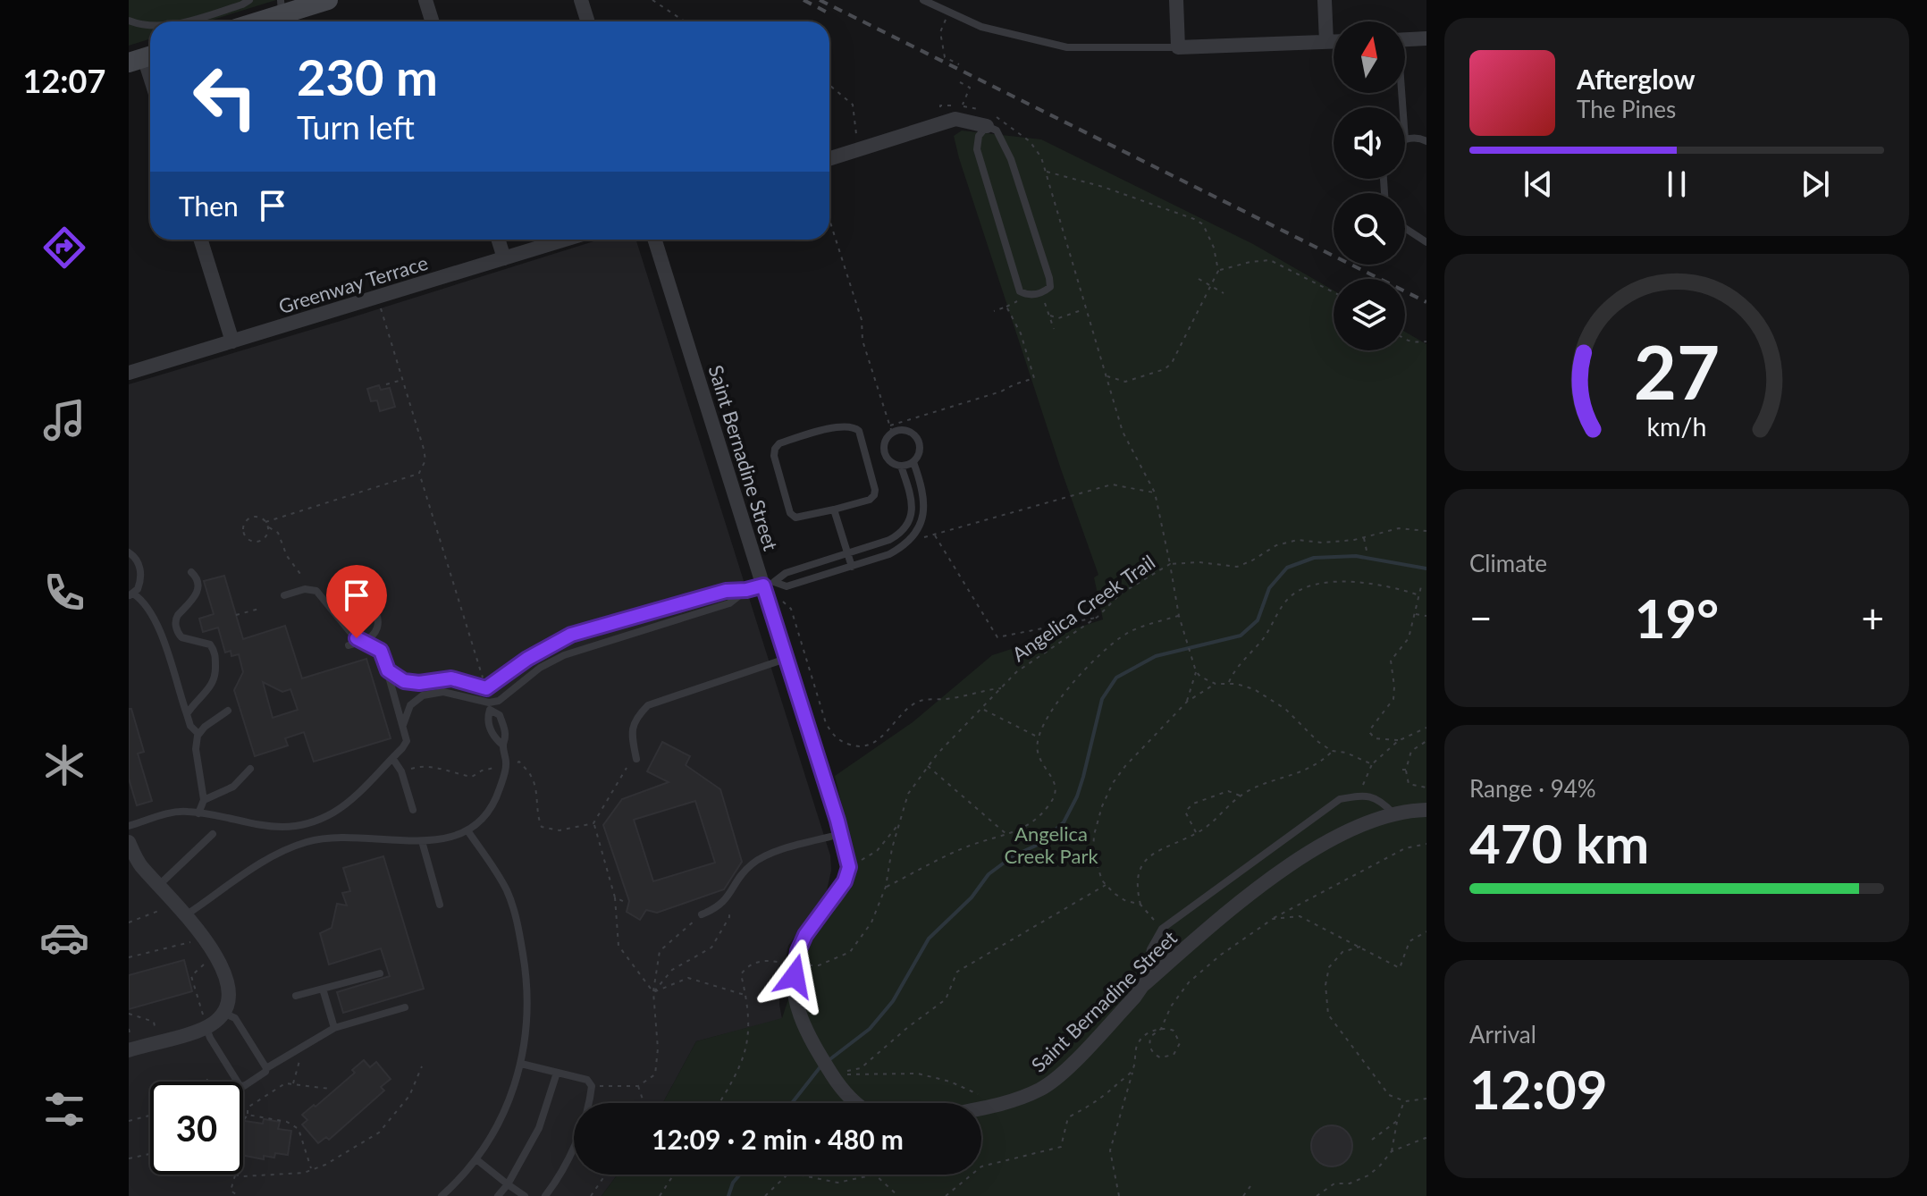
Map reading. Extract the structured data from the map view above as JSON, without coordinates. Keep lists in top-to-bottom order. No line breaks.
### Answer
{"streets":{"street":["Greenway Terrace","Saint Bernadine Street"],"path":["Angelica Creek Trail"]},"parks":["Angelica Creek Park"],"north":"top","page":{"tabs":"12:07","turn":["230 m","Turn left"],"song":["Afterglow","The Pines"],"then":"Then","tile":["Climate",["Range · 94%","470 km"],["Arrival","12:09"]],"heat":["−","19°","+"],"limit":"30","trip":"12:09 · 2 min · 480 m","gauge":["27","km/h"]}}
